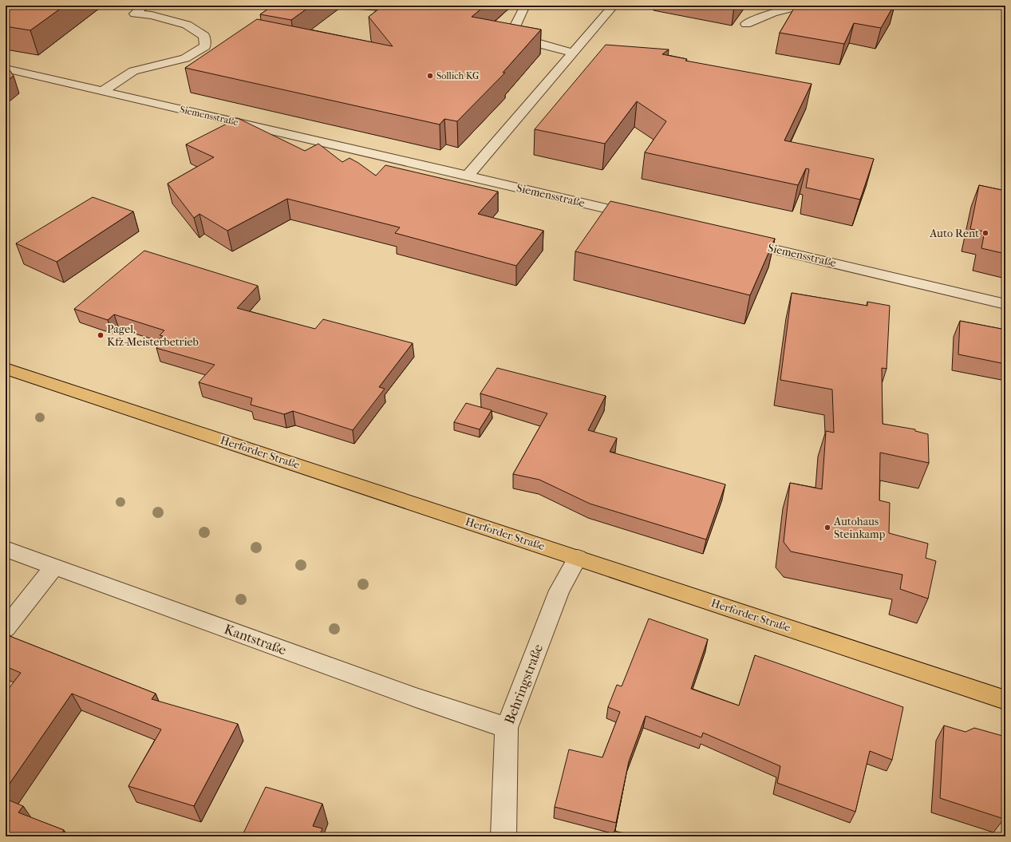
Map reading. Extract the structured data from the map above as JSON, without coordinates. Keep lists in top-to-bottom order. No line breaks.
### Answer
{"streets":{"main road":["Herforder Straße"],"street":["Siemensstraße","Kantstraße","Behringstraße"]},"crossings":[["Herforder Straße","Behringstraße"],["Kantstraße","Behringstraße"]],"places":["Sollich KG","Auto Rent","Pagel, Kfz-Meisterbetrieb","Autohaus Steinkamp"]}
